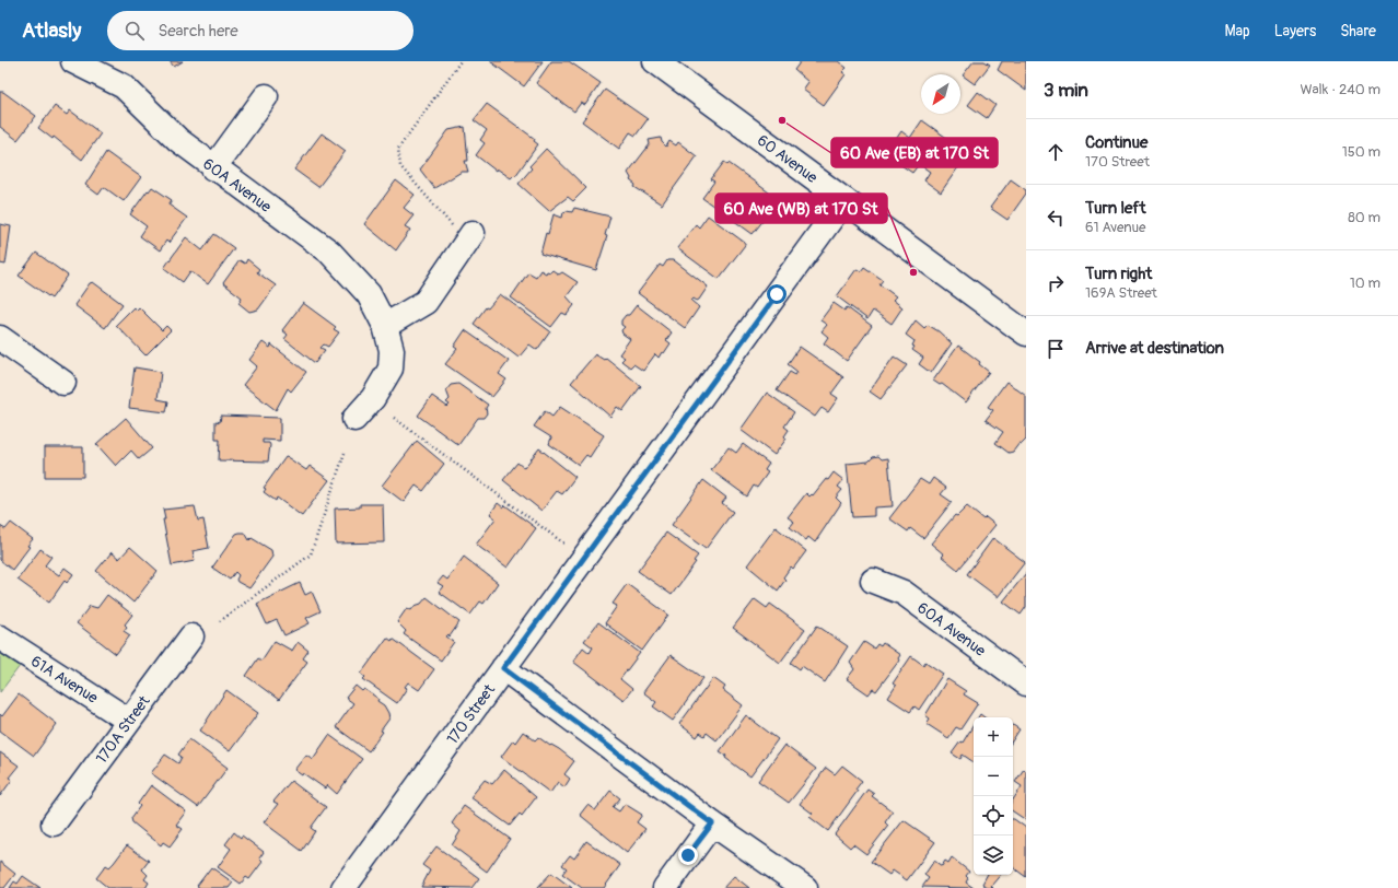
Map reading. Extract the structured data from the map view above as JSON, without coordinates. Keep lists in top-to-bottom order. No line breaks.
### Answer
{"streets":{"street":["60 Avenue","60A Avenue","61A Avenue","170 Street","170A Street"]},"crossings":[["60 Avenue","170 Street"],["61A Avenue","170A Street"]],"places":["60 Ave (EB) at 170 St","60 Ave (WB) at 170 St"],"north":"bottom left","page":{"header":"Atlasly","search":"Search here","nav":["Map","Layers","Share"],"heading":["3 min","Walk · 240 m"],"list":[["Continue","170 Street","150 m"],["Turn left","61 Avenue","80 m"],["Turn right","169A Street","10 m"],"Arrive at destination"],"map_buttons":["+","−"]}}
